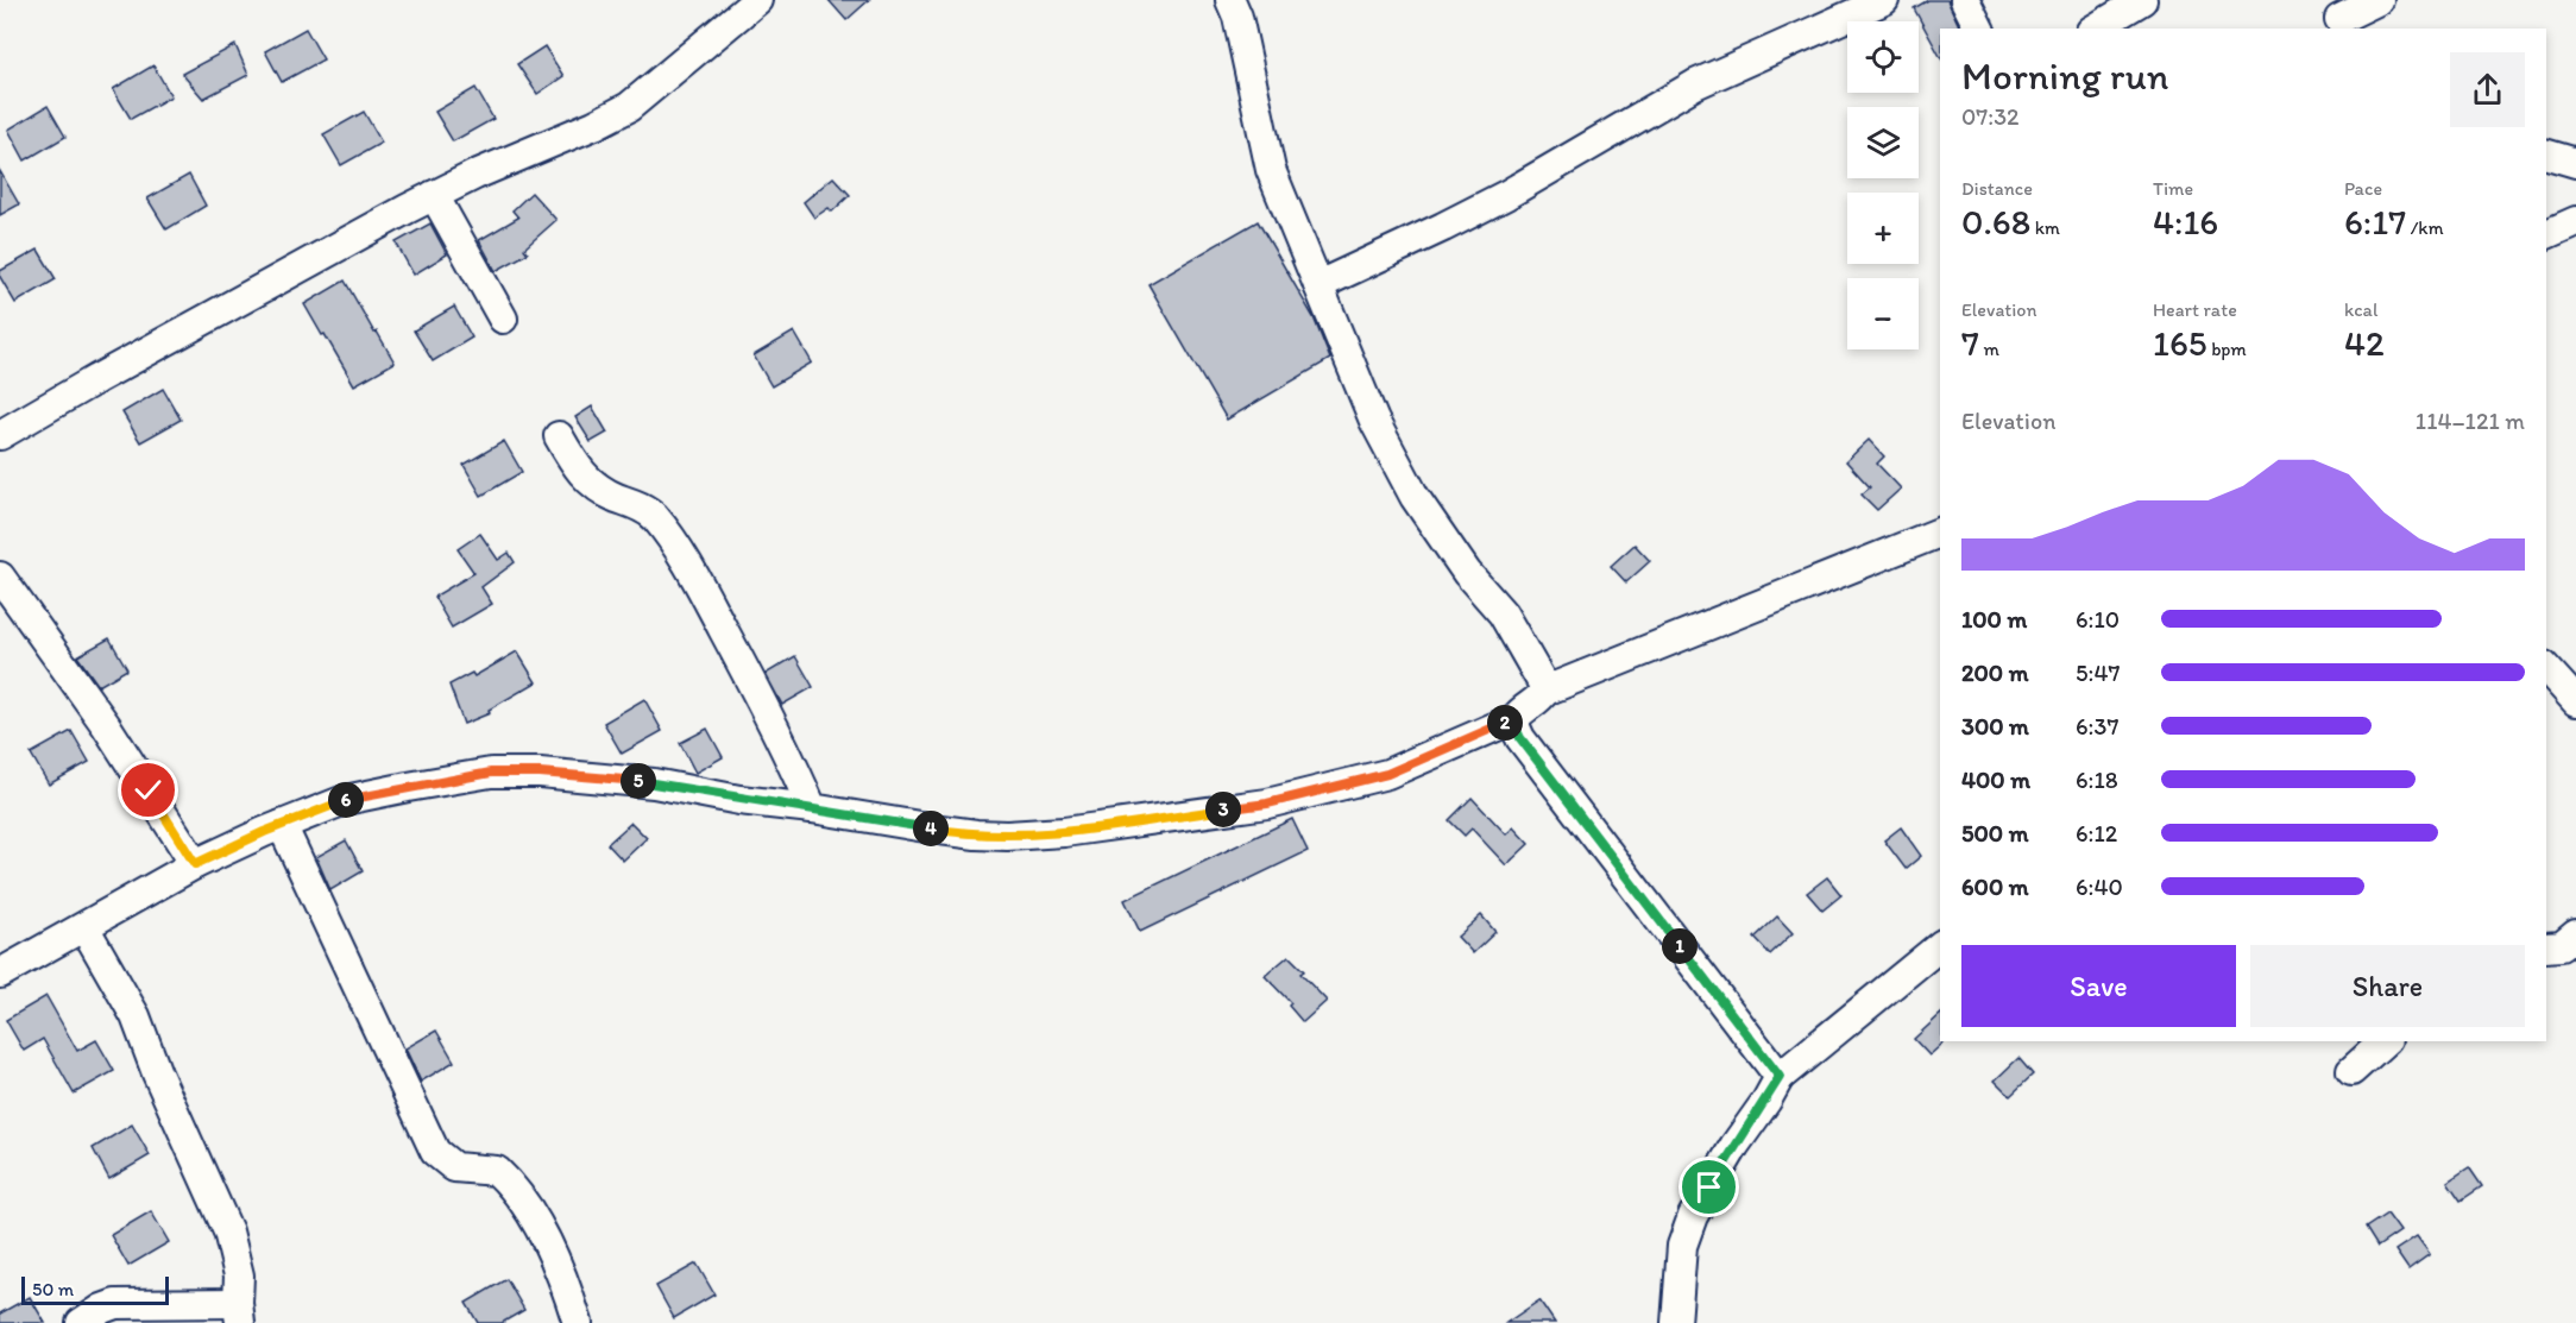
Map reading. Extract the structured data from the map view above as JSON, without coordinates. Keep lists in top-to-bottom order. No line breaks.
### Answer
{"scale_bar":"50 m","page":{"map_buttons":["+","−"],"heading":["Morning run","07:32"],"stats":[["Distance","0.68 km"],["Time","4:16"],["Pace","6:17 /km"],["Elevation","7 m"],["Heart rate","165 bpm"],["kcal","42"]],"chart":["Elevation","114–121 m"],"list":[{"name":"100 m","note":"6:10"},{"name":"200 m","note":"5:47"},{"name":"300 m","note":"6:37"},{"name":"400 m","note":"6:18"},{"name":"500 m","note":"6:12"},{"name":"600 m","note":"6:40"}],"pins":["2","5","6","3","4","1"],"buttons":["Save","Share"],"scale":"50 m"}}
